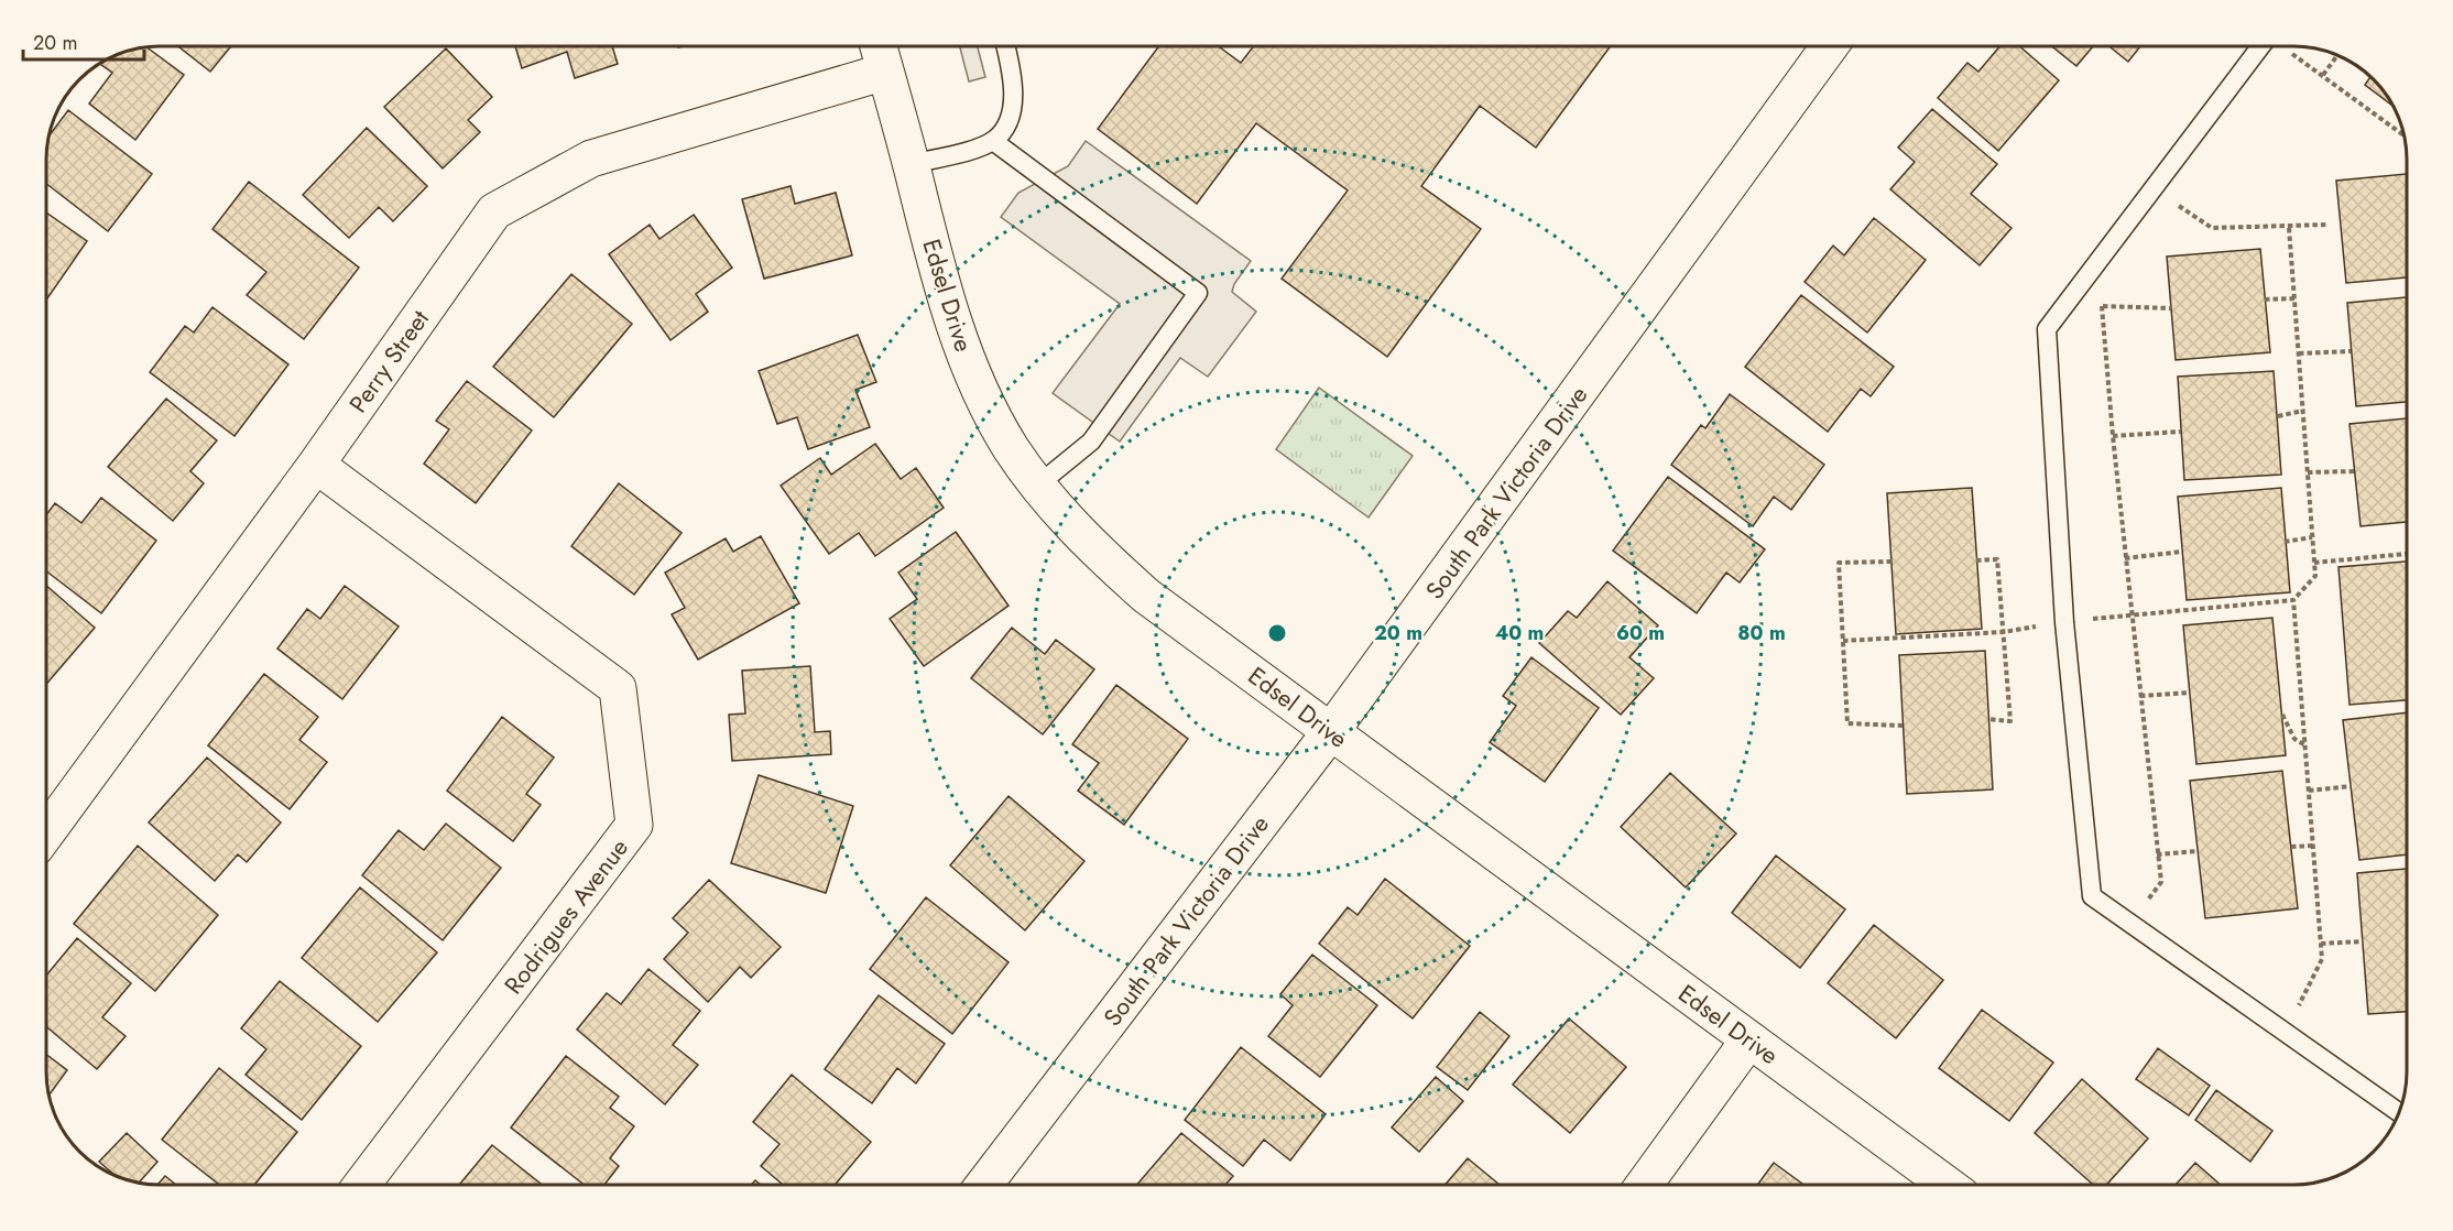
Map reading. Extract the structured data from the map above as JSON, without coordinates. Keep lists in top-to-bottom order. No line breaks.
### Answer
{"streets":{"street":["Edsel Drive","Perry Street","South Park Victoria Drive","Rodrigues Avenue"]},"crossings":[["Edsel Drive","Perry Street"],["Edsel Drive","South Park Victoria Drive"],["Perry Street","Rodrigues Avenue"]],"scale_bar":"20 m","rings":["20 m","40 m","60 m","80 m"]}
